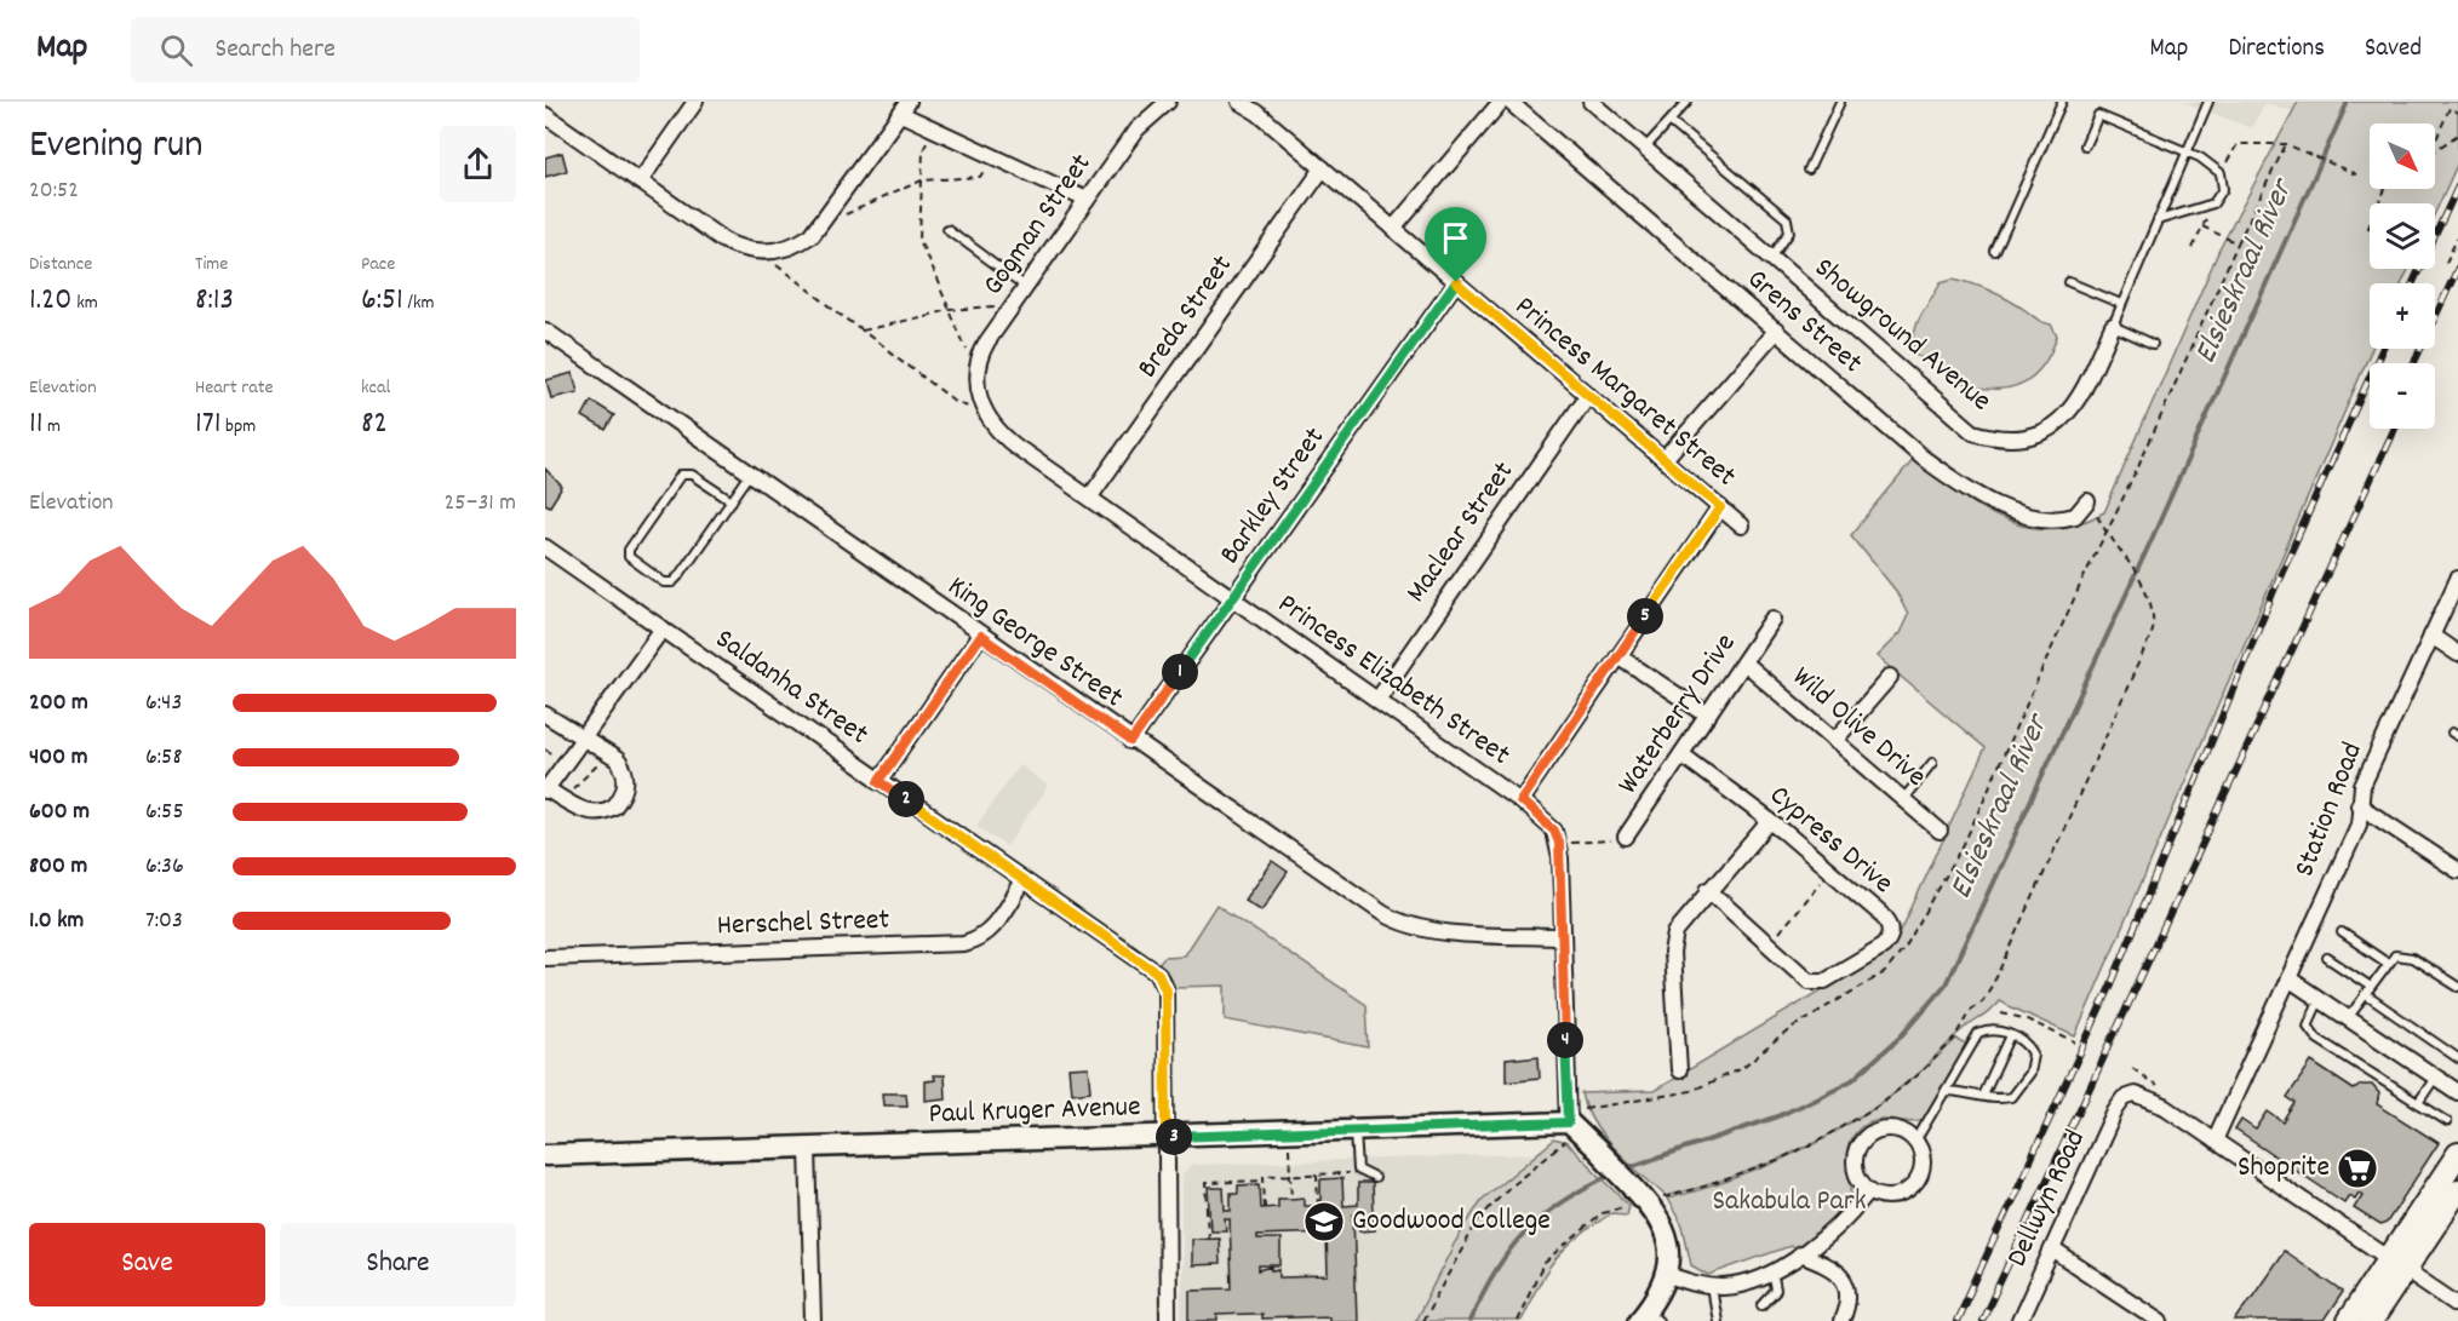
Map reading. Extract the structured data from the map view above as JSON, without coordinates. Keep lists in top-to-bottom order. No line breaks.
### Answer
{"streets":{"street":["Gogman Street","Breda Street","Grens Street","Showground Avenue","Princess Margaret Street","Barkley Street","Maclear Street","King George Street","Princess Elizabeth Street","Saldanha Street","Waterberry Drive","Wild Olive Drive","Station Road","Cypress Drive","Herschel Street","Paul Kruger Avenue","Dellwyn Road"]},"crossings":[["Gogman Street","Princess Elizabeth Street"],["Breda Street","Princess Margaret Street"],["Breda Street","Princess Elizabeth Street"],["Princess Margaret Street","Barkley Street"],["Princess Margaret Street","Maclear Street"],["Barkley Street","King George Street"],["Barkley Street","Princess Elizabeth Street"],["Maclear Street","Princess Elizabeth Street"],["Saldanha Street","Herschel Street"],["Saldanha Street","Paul Kruger Avenue"],["Waterberry Drive","Wild Olive Drive"],["Waterberry Drive","Cypress Drive"],["Station Road","Dellwyn Road"]],"water":["Elsieskraal River"],"parks":["Sakabula Park"],"places":{"supermarket":["Shoprite"],"school or university":["Goodwood College"]},"north":"bottom right","page":{"header":"Map","search":"Search here","nav":["Map","Directions","Saved"],"heading":["Evening run","20:52"],"map_buttons":["+","−"],"stats":[["Distance","1.20 km"],["Time","8:13"],["Pace","6:51 /km"],["Elevation","11 m"],["Heart rate","171 bpm"],["kcal","82"]],"chart":["Elevation","25–31 m"],"pins":["5","1","2","4","3"],"list":[{"name":"200 m","note":"6:43"},{"name":"400 m","note":"6:58"},{"name":"600 m","note":"6:55"},{"name":"800 m","note":"6:36"},{"name":"1.0 km","note":"7:03"}],"buttons":["Save","Share"]}}
